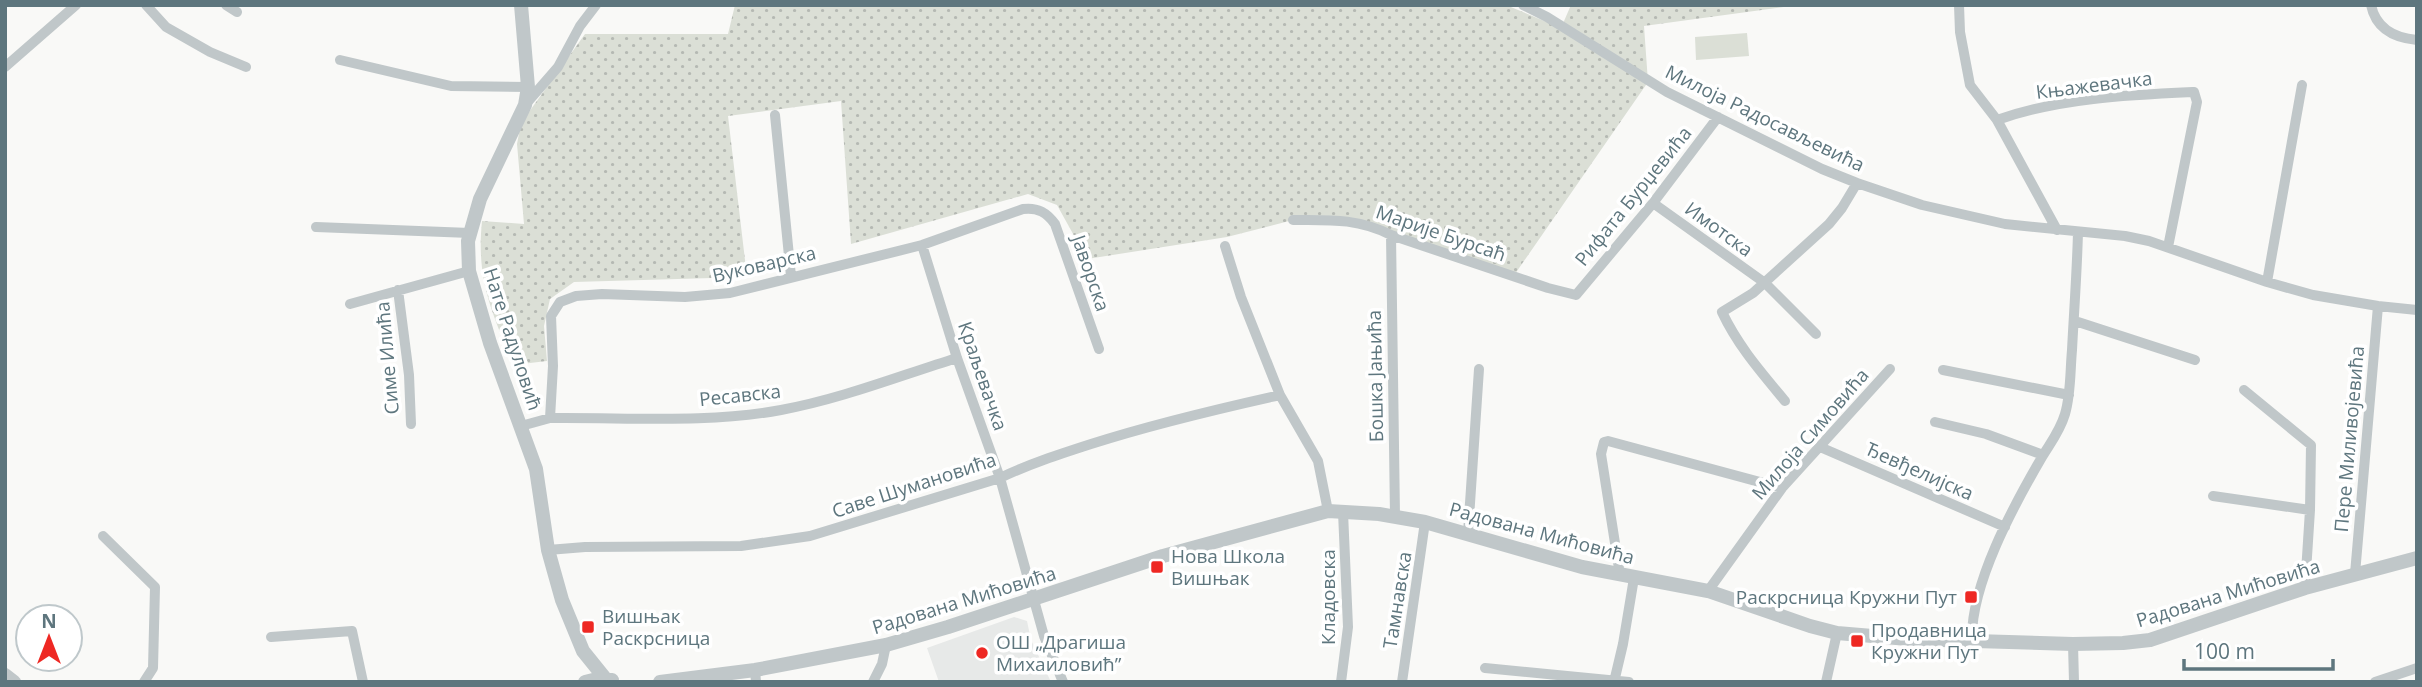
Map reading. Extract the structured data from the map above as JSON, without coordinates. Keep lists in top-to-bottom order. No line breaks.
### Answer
{"streets":{"street":["Књажевачка","Милоја Радосављевића","Рифата Бурџевића","Имотска","Марије Бурсаћ","Вуковарска","Јаворска","Нате Радуловић","Симе Илића","Краљевачка","Бошка Јањића","Ресавска","Милоја Симовића","Пере Миливојевића","Ђевђелијска","Саве Шумановића","Радована Мићовића","Кладовска","Тамнавска"]},"crossings":[["Књажевачка","Милоја Радосављевића"],["Милоја Радосављевића","Рифата Бурџевића"],["Милоја Радосављевића","Пере Миливојевића"],["Рифата Бурџевића","Имотска"],["Рифата Бурџевића","Марије Бурсаћ"],["Марије Бурсаћ","Бошка Јањића"],["Вуковарска","Јаворска"],["Вуковарска","Краљевачка"],["Вуковарска","Ресавска"],["Нате Радуловић","Ресавска"],["Нате Радуловић","Саве Шумановића"],["Краљевачка","Ресавска"],["Краљевачка","Саве Шумановића"],["Краљевачка","Радована Мићовића"],["Бошка Јањића","Радована Мићовића"],["Милоја Симовића","Ђевђелијска"],["Милоја Симовића","Радована Мићовића"],["Пере Миливојевића","Радована Мићовића"],["Радована Мићовића","Кладовска"],["Радована Мићовића","Тамнавска"]],"places":{"transit":["Нова Школа Вишњак","Раскрсница Кружни Пут","Вишњак Раскрсница","Продавница Кружни Пут"],"other":["ОШ „Драгиша Михаиловић”"]},"scale_bar":"100 m","north":"top"}
